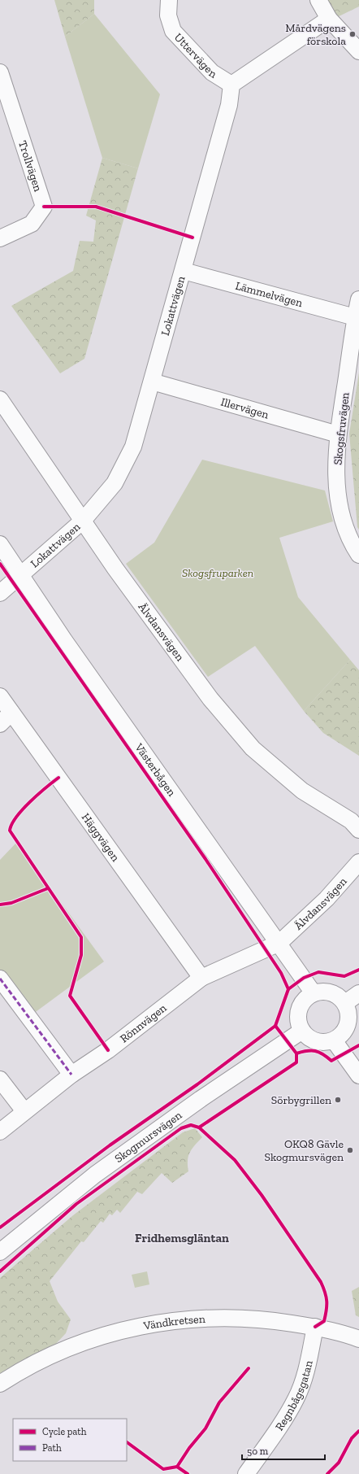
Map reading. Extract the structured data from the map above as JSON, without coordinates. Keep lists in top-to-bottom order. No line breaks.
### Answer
{"streets":{"street":["Uttervägen","Trollvägen","Lämmelvägen","Lokattvägen","Illervägen","Skogsfruvägen","Älvdansvägen","Västerbågen","Häggvägen","Rönnvägen","Skogmursvägen","Vändkretsen","Regnbågsgatan"]},"crossings":[["Uttervägen","Lokattvägen"],["Lämmelvägen","Lokattvägen"],["Lämmelvägen","Skogsfruvägen"],["Lokattvägen","Illervägen"],["Lokattvägen","Älvdansvägen"],["Lokattvägen","Västerbågen"],["Illervägen","Skogsfruvägen"],["Älvdansvägen","Västerbågen"],["Älvdansvägen","Rönnvägen"],["Västerbågen","Rönnvägen"],["Västerbågen","Skogmursvägen"],["Häggvägen","Rönnvägen"],["Vändkretsen","Regnbågsgatan"]],"districts":["Fridhemsgläntan"],"parks":["Skogsfruparken"],"places":["Mårdvägens förskola","Sörbygrillen","OKQ8 Gävle Skogmursvägen"],"legend":["Cycle path","Path"],"scale_bar":"50 m"}
